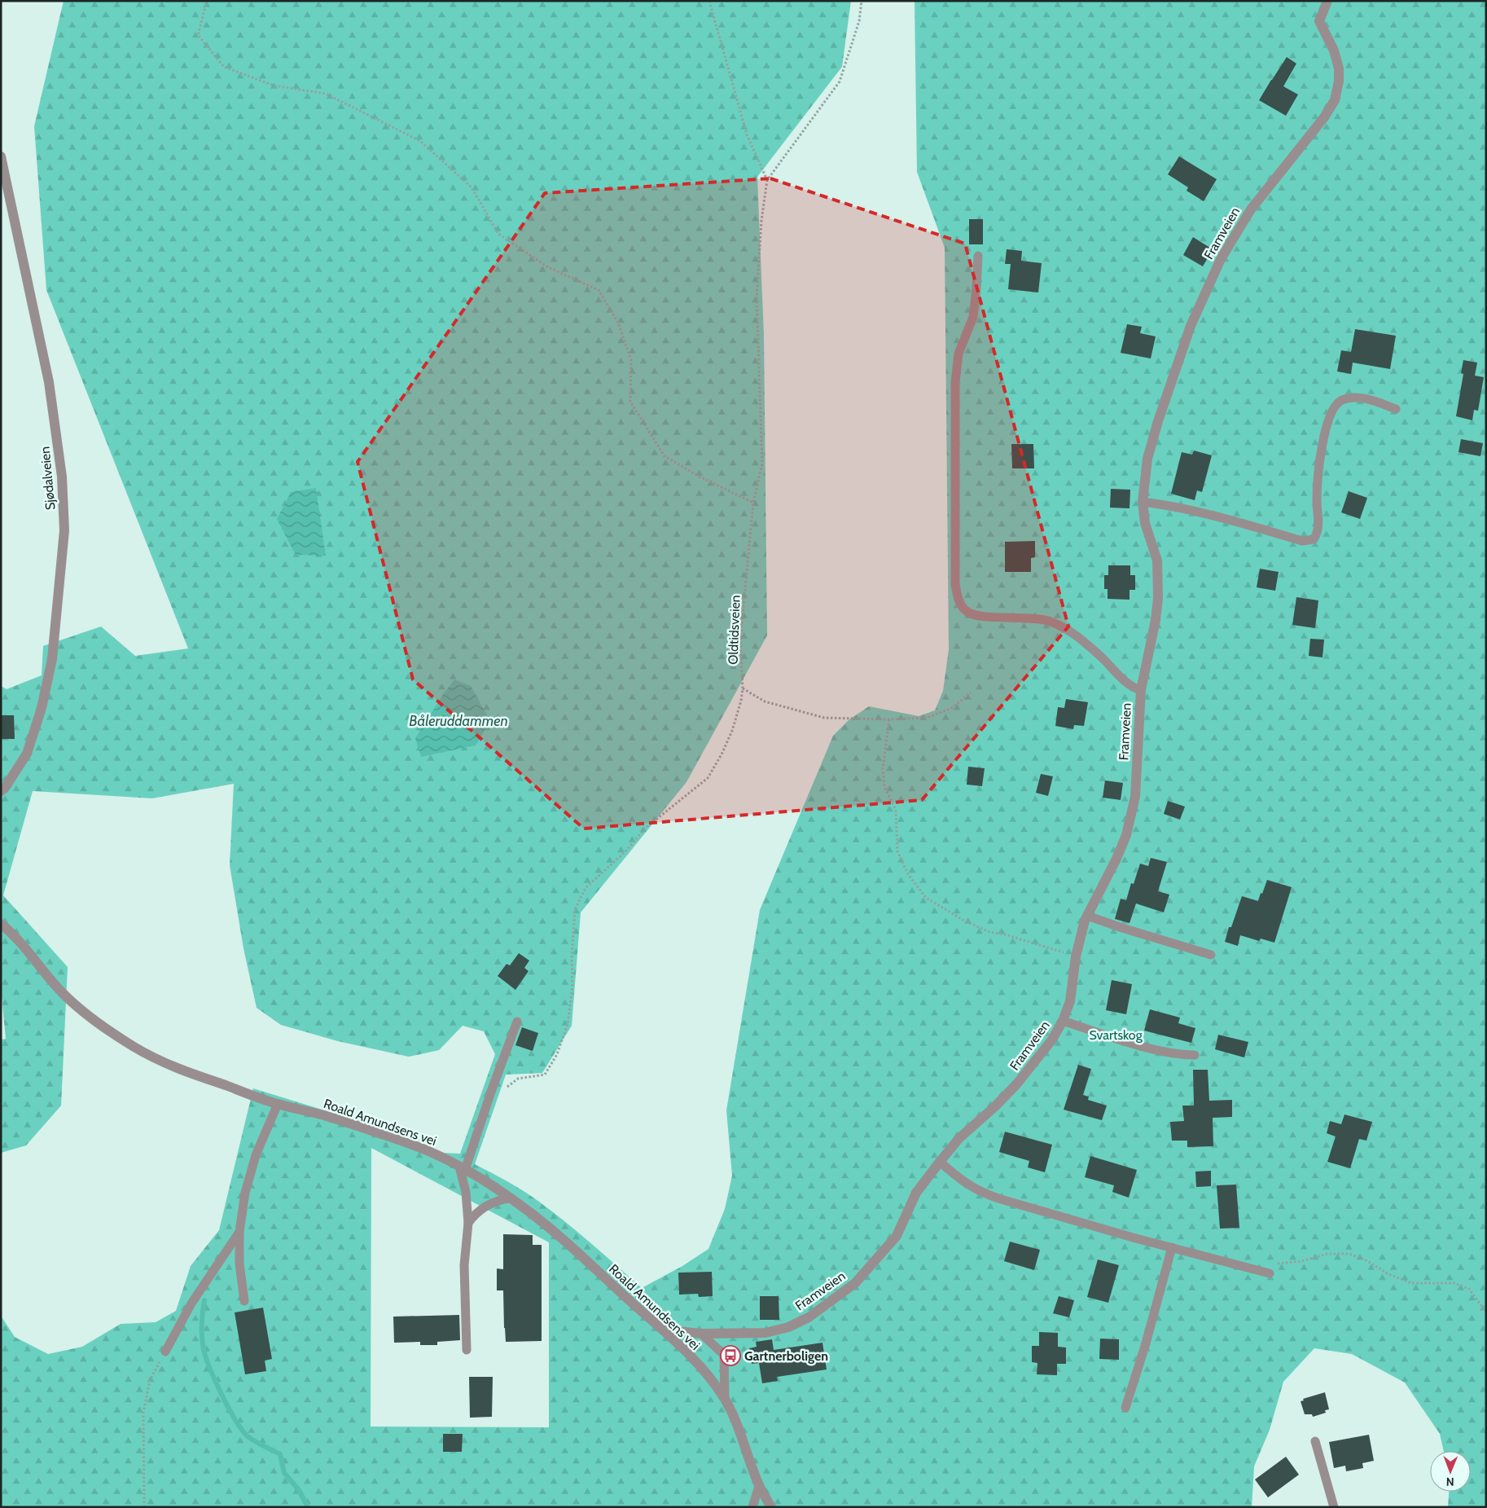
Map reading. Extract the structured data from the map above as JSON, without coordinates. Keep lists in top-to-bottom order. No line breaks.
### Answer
{"streets":{"street":["Framveien","Sjødalveien","Roald Amundsens vei"],"path":["Oldtidsveien"]},"crossings":[["Framveien","Roald Amundsens vei"]],"water":["Båleruddammen"],"parks":["Svartskog"],"places":{"bus stop":["Gartnerboligen"]},"north":"bottom"}
